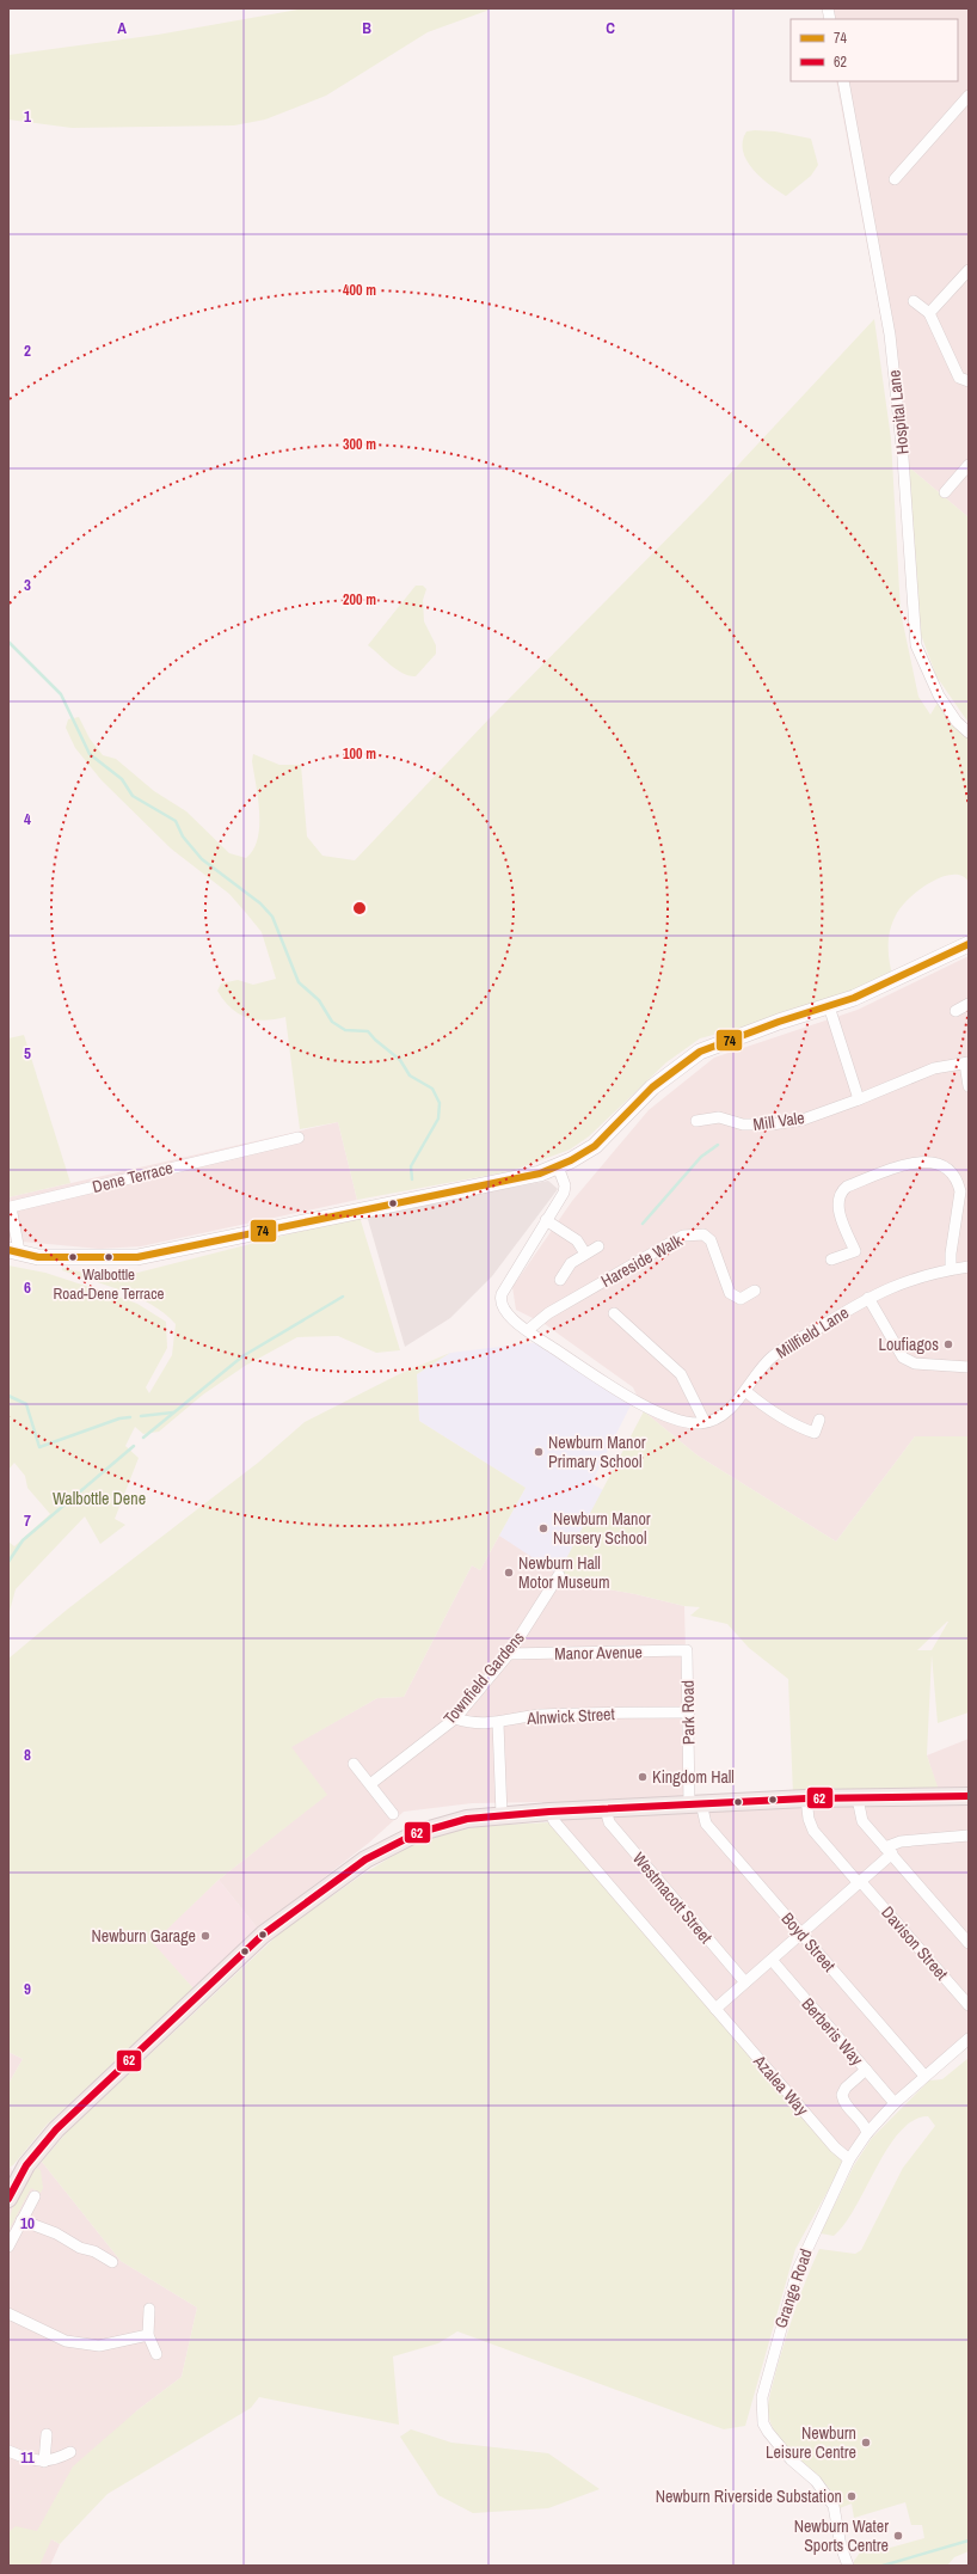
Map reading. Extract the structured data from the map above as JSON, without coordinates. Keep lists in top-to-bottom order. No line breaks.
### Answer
{"streets":{"street":["Hospital Lane","Mill Vale","Dene Terrace","Hareside Walk","Millfield Lane","Manor Avenue","Townfield Gardens","Park Road","Alnwick Street","Westmacott Street","Boyd Street","Davison Street","Berberis Way","Azalea Way","Grange Road"]},"crossings":[["Manor Avenue","Townfield Gardens"],["Manor Avenue","Park Road"],["Townfield Gardens","Alnwick Street"],["Park Road","Alnwick Street"],["Park Road","Boyd Street"],["Boyd Street","Grange Road"],["Berberis Way","Grange Road"],["Azalea Way","Grange Road"]],"parks":["Walbottle Dene"],"places":["Walbottle Road-Dene Terrace","Loufiagos","Newburn Manor Primary School","Newburn Manor Nursery School","Newburn Hall Motor Museum","Kingdom Hall","Newburn Garage","Newburn Leisure Centre","Newburn Riverside Substation","Newburn Water Sports Centre"],"lines":["transit line 74","transit line 62"],"legend":["74","62"],"grid":{"columns":["A","B","C"],"rows":["1","2","3","4","5","6","7","8","9","10","11"]},"rings":["400 m","300 m","200 m","100 m"]}
